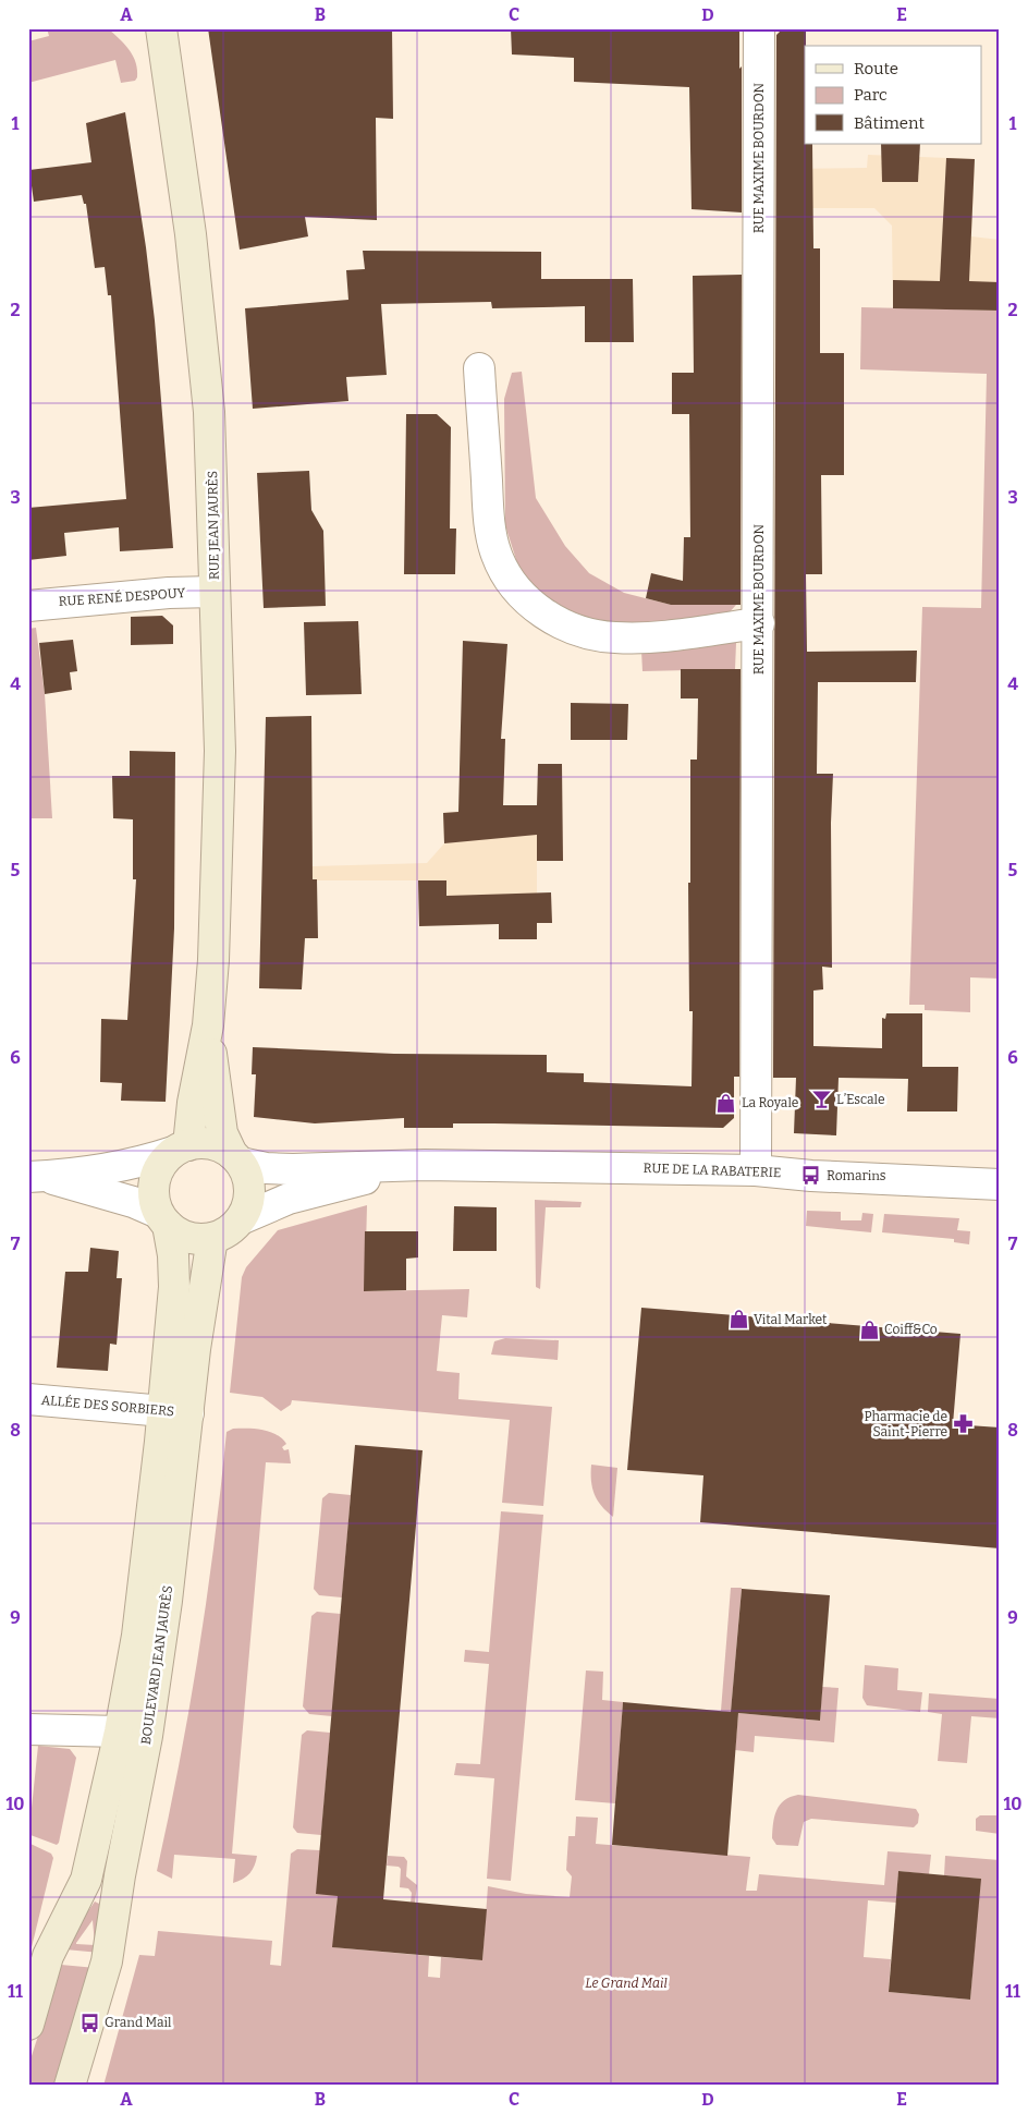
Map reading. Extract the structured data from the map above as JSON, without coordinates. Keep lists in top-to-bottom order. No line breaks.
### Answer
{"streets":{"main road":["RUE JEAN JAURÈS","BOULEVARD JEAN JAURÈS"],"street":["RUE MAXIME BOURDON","RUE RENÉ DESPOUY","RUE DE LA RABATERIE","ALLÉE DES SORBIERS"]},"crossings":[["RUE MAXIME BOURDON","RUE DE LA RABATERIE"],["RUE JEAN JAURÈS","RUE RENÉ DESPOUY"],["RUE DE LA RABATERIE","BOULEVARD JEAN JAURÈS"],["ALLÉE DES SORBIERS","BOULEVARD JEAN JAURÈS"]],"parks":["Le Grand Mail"],"places":{"bar":["L’Escale"],"shop":["La Royale","Vital Market","Coiff&Co"],"bus stop":["Romarins","Grand Mail"],"pharmacy":["Pharmacie de Saint-Pierre"]},"legend":["Route","Parc","Bâtiment"],"grid":{"columns":["A","B","C","D","E"],"rows":["1","2","3","4","5","6","7","8","9","10","11"]}}
